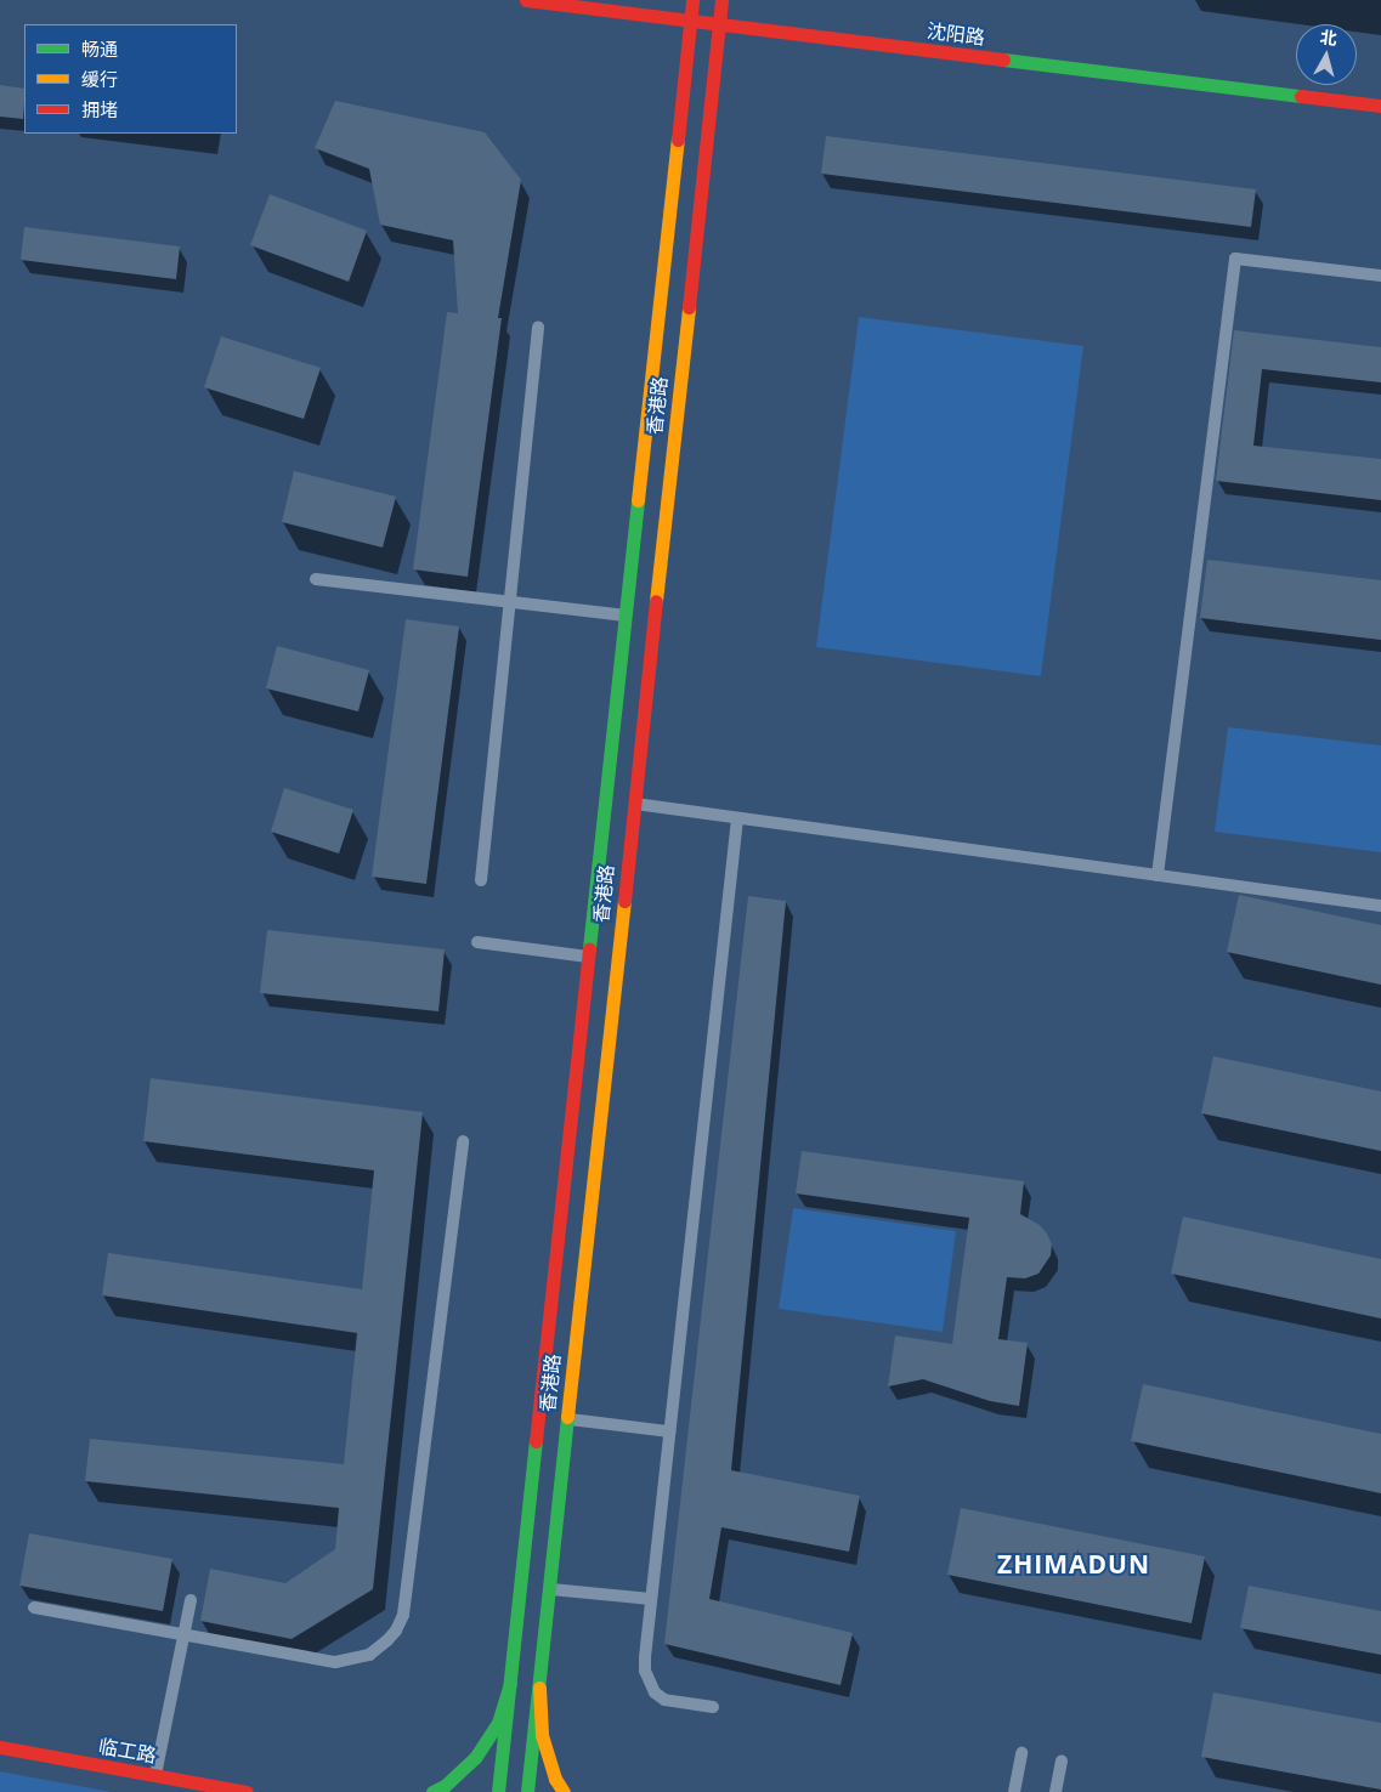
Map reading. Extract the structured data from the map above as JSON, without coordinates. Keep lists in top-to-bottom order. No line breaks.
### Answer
{"streets":{"main road":["沈阳路","香港路","临工路"]},"crossings":[["沈阳路","香港路"]],"districts":["ZHIMADUN"],"legend":["畅通","缓行","拥堵"],"north":"top"}
